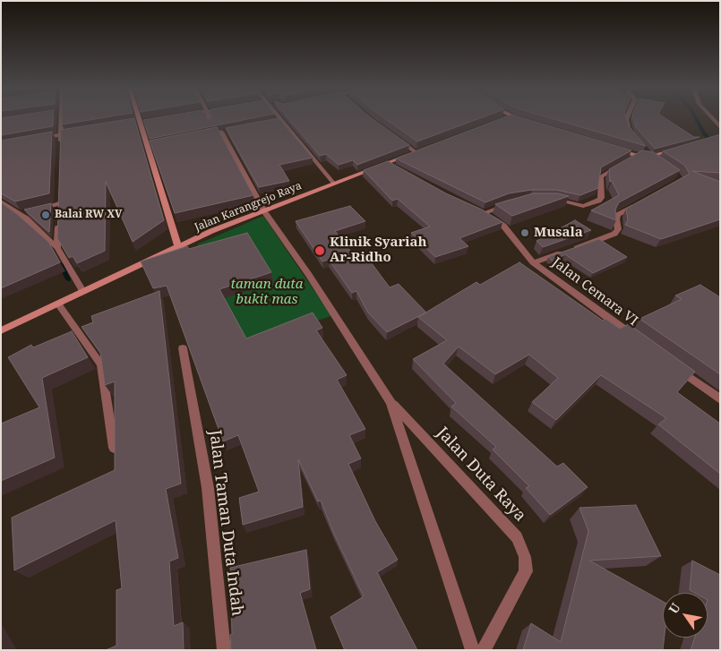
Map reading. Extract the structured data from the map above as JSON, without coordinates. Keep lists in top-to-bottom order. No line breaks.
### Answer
{"streets":{"main road":["Jalan Karangrejo Raya"],"street":["Jalan Cemara VI","Jalan Duta Raya","Jalan Taman Duta Indah"]},"crossings":[["Jalan Karangrejo Raya","Jalan Duta Raya"]],"parks":["taman duta bukit mas"],"places":["Balai RW XV","Musala","Klinik Syariah Ar-Ridho"],"north":"top left"}
